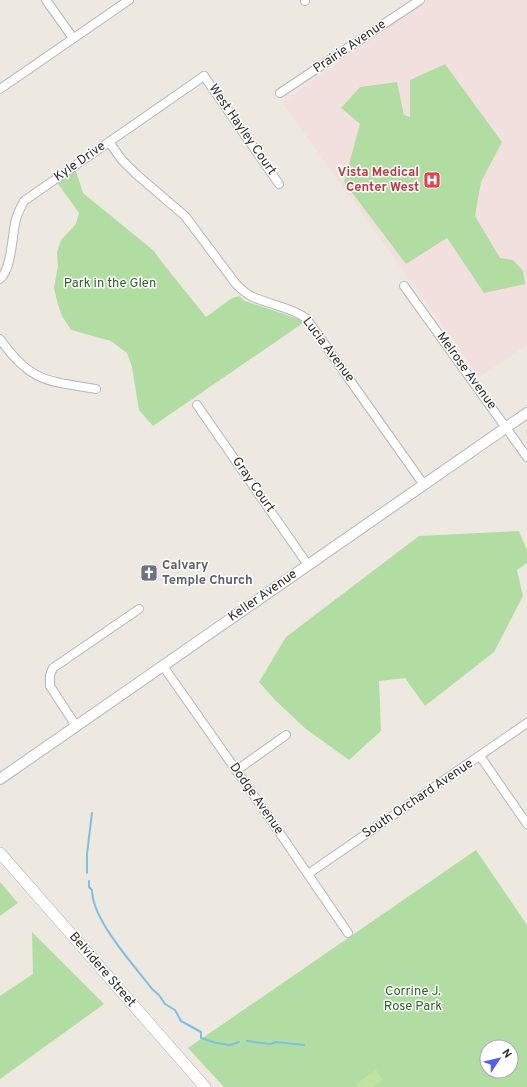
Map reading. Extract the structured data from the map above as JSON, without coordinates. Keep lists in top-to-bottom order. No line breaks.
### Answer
{"streets":{"main road":["Belvidere Street"],"street":["Prairie Avenue","West Hayley Court","Kyle Drive","Lucia Avenue","Melrose Avenue","Gray Court","Keller Avenue","Dodge Avenue","South Orchard Avenue"]},"crossings":[["West Hayley Court","Kyle Drive"],["Kyle Drive","Lucia Avenue"],["Lucia Avenue","Keller Avenue"],["Melrose Avenue","Keller Avenue"],["Gray Court","Keller Avenue"],["Keller Avenue","Dodge Avenue"],["Dodge Avenue","South Orchard Avenue"]],"parks":["Park in the Glen","Corrine J. Rose Park"],"places":{"hospital":["Vista Medical Center West"],"church":["Calvary Temple Church"]},"north":"top right"}
